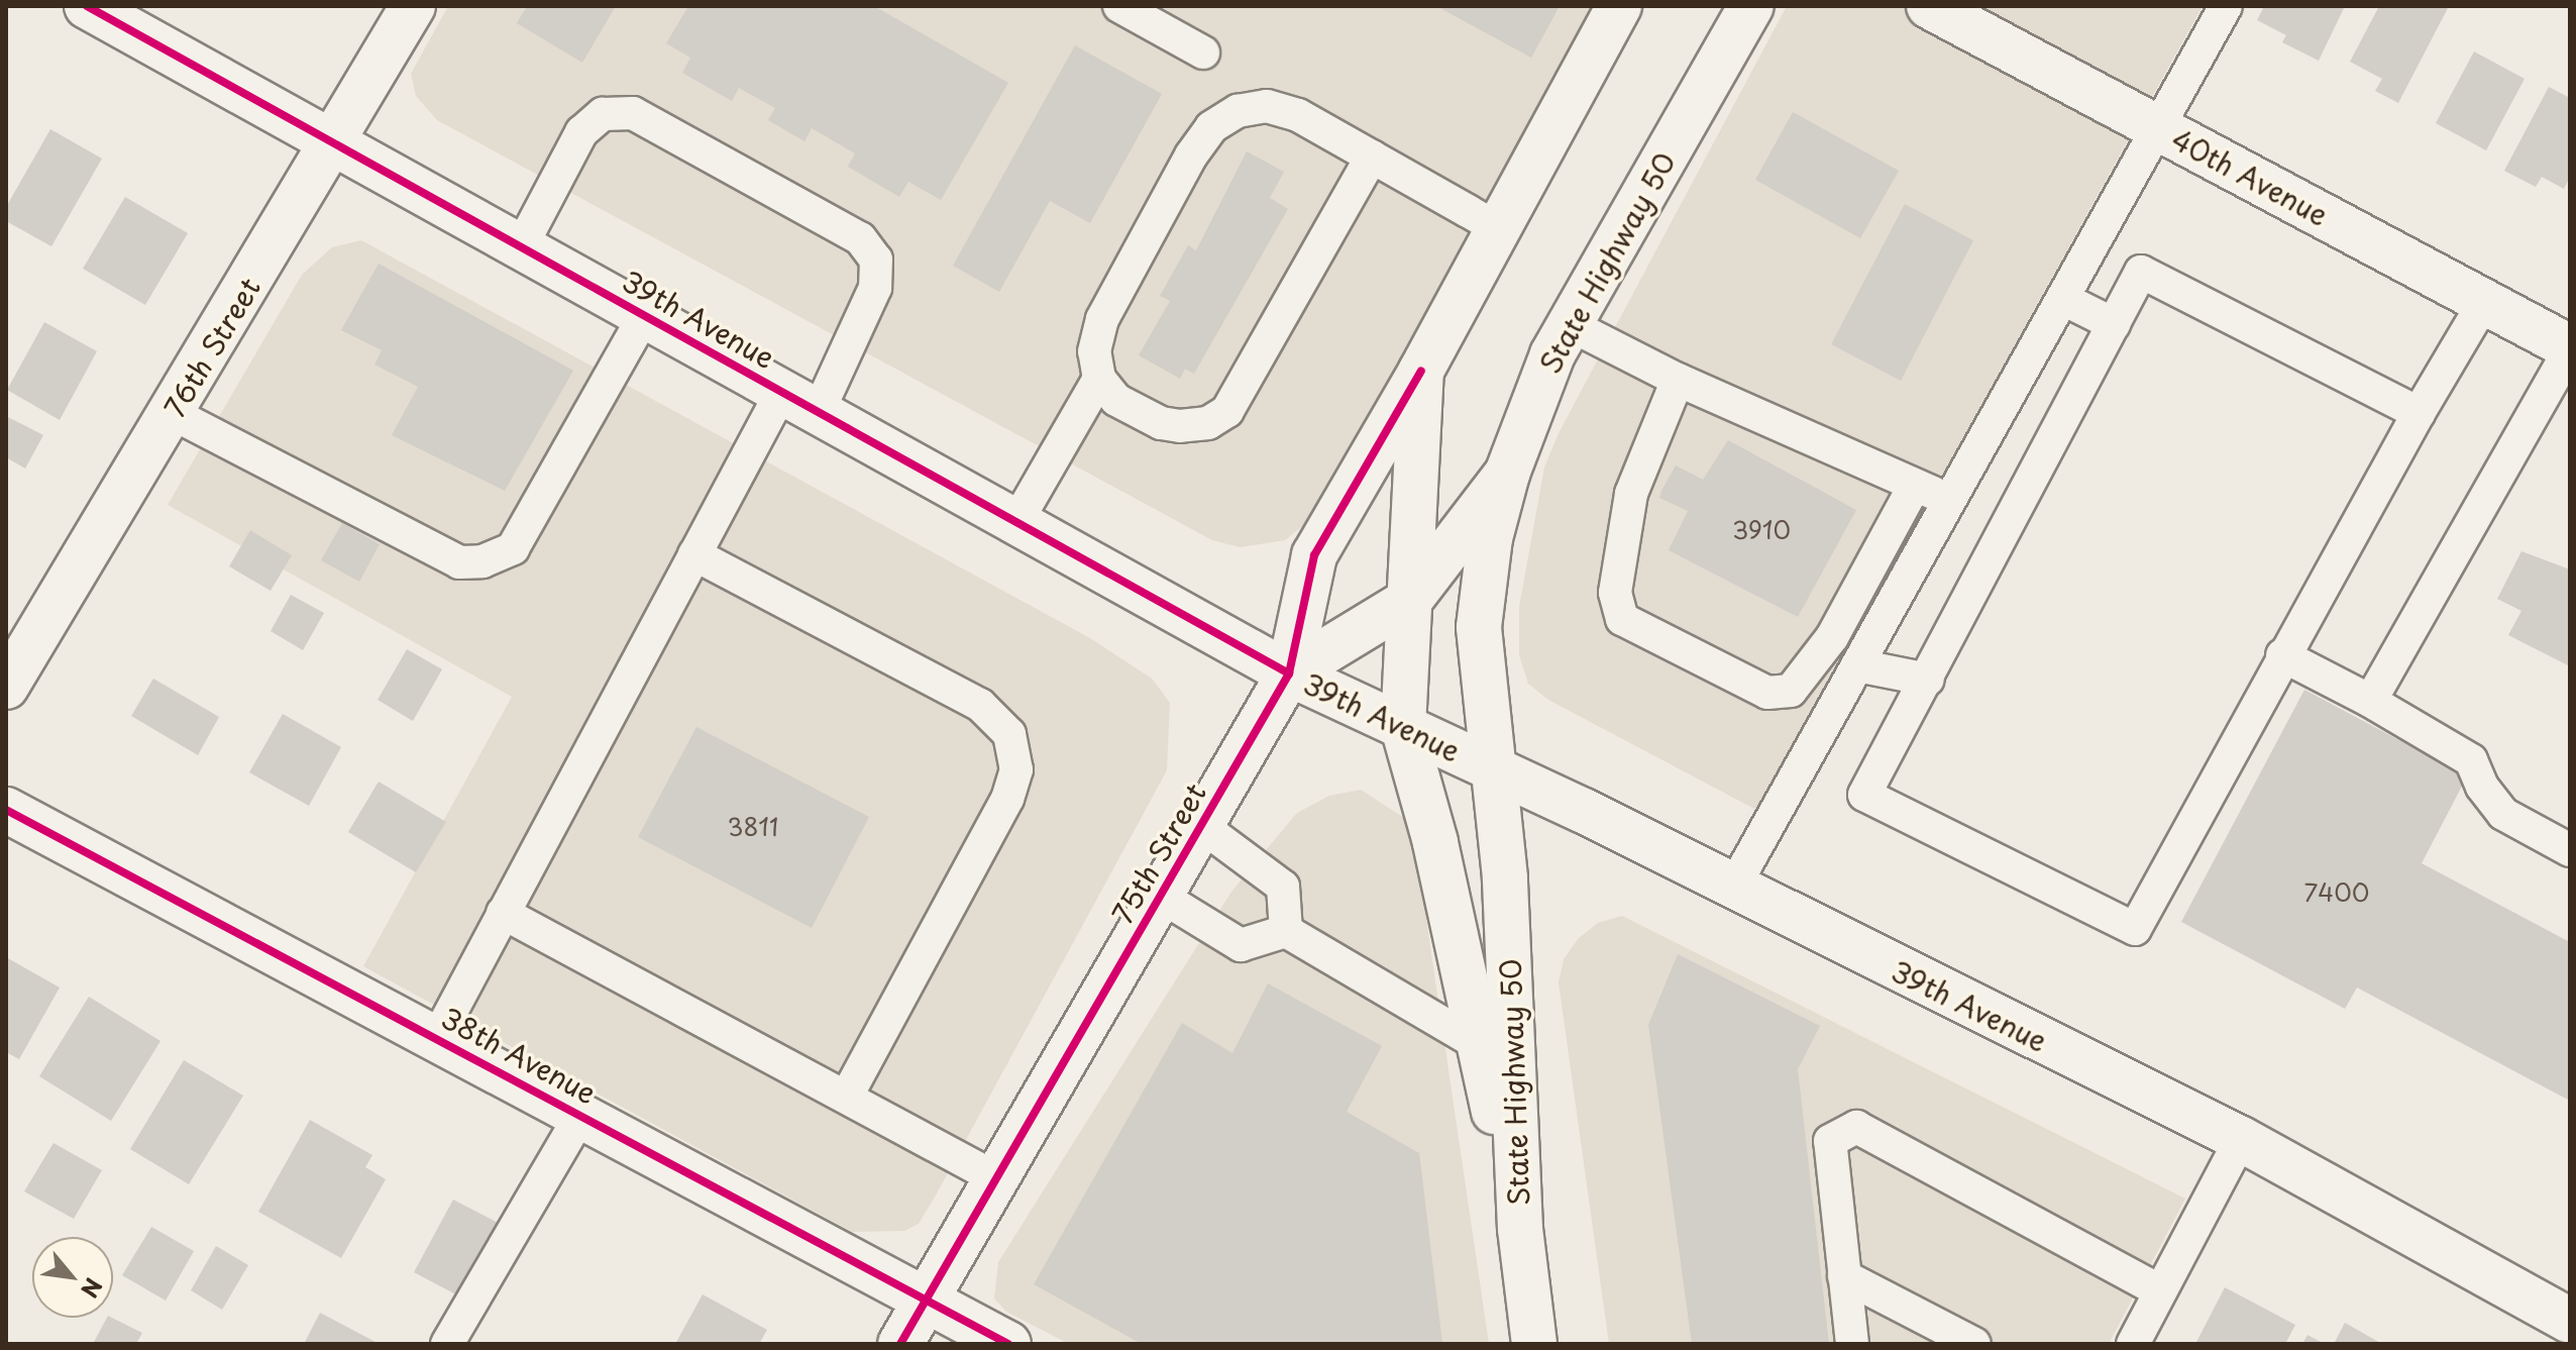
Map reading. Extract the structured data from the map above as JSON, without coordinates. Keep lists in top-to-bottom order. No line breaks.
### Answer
{"streets":{"main road":["40th Avenue","State Highway 50","39th Avenue","76th Street","75th Street","38th Avenue"]},"crossings":[["State Highway 50","39th Avenue"],["State Highway 50","75th Street"],["39th Avenue","76th Street"],["39th Avenue","75th Street"],["75th Street","38th Avenue"]],"house_numbers":["3910","3811","7400"],"north":"bottom right"}
